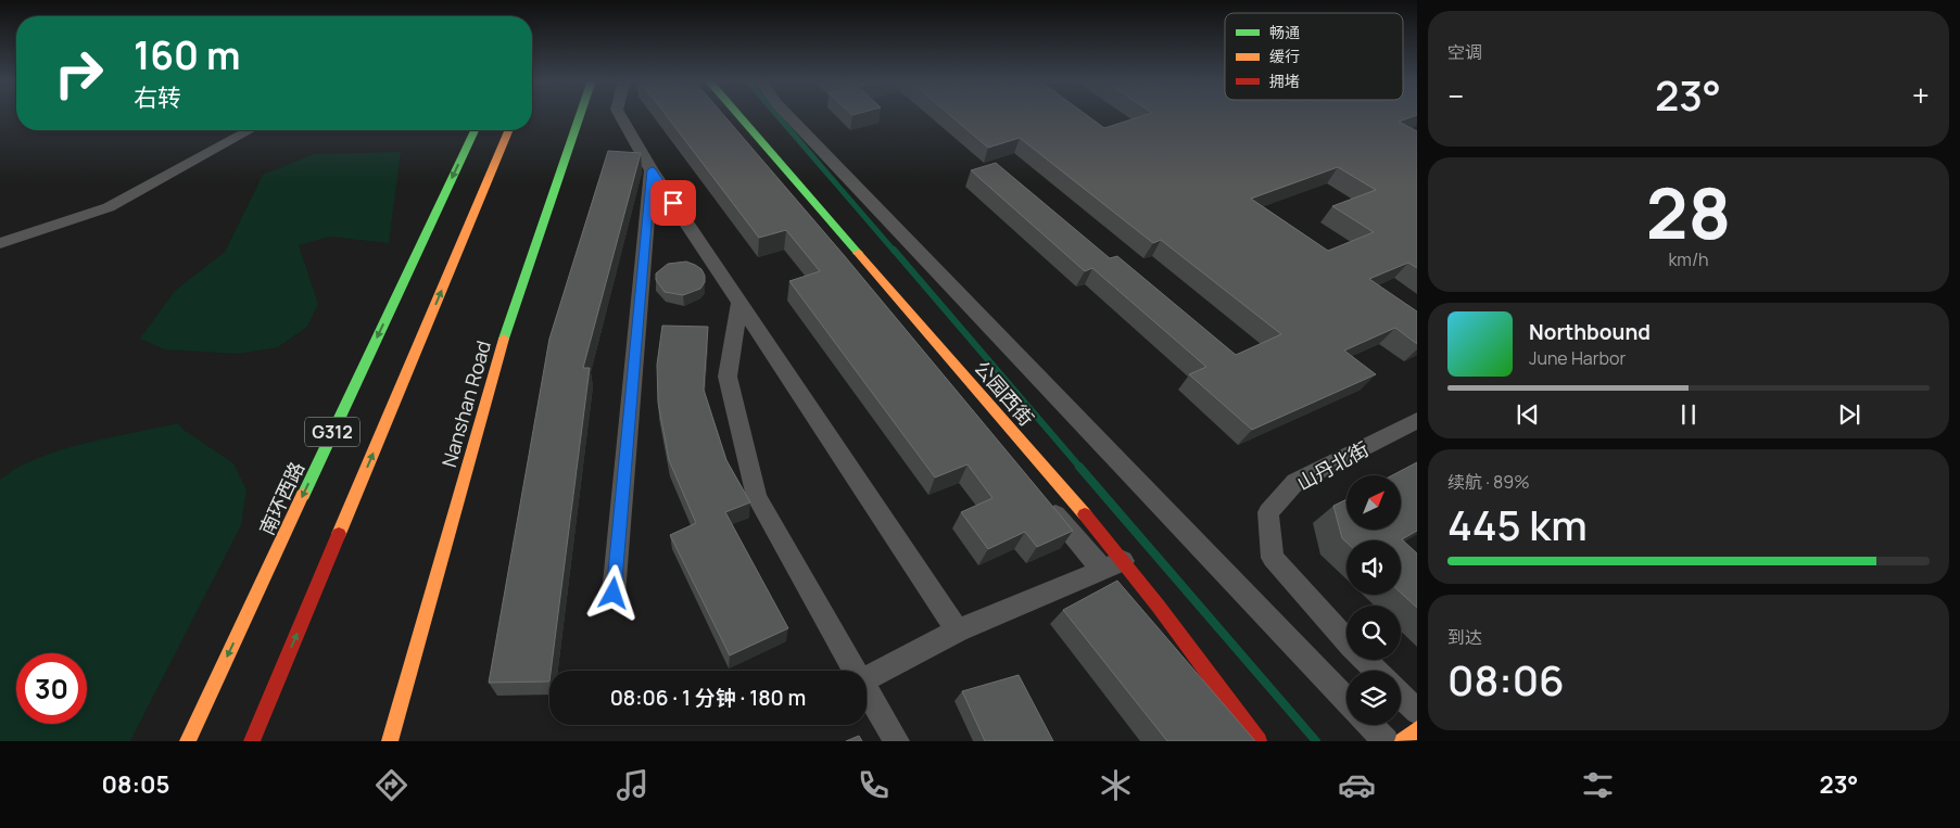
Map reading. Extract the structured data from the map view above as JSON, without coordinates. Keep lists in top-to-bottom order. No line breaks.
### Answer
{"streets":{"main road":["公园西街","Nanshan Road","G312","南环西路"],"street":["山丹北街"]},"legend":["畅通","缓行","拥堵"],"north":"top right","page":{"tile":["空调",["28","km/h"],["续航 · 89%","445 km"],["到达","08:06"]],"turn":["160 m","右转"],"heat":["−","23°","+"],"song":["Northbound","June Harbor"],"limit":"30","trip":"08:06 · 1 分钟 · 180 m","tabs":["08:05","23°"]}}
